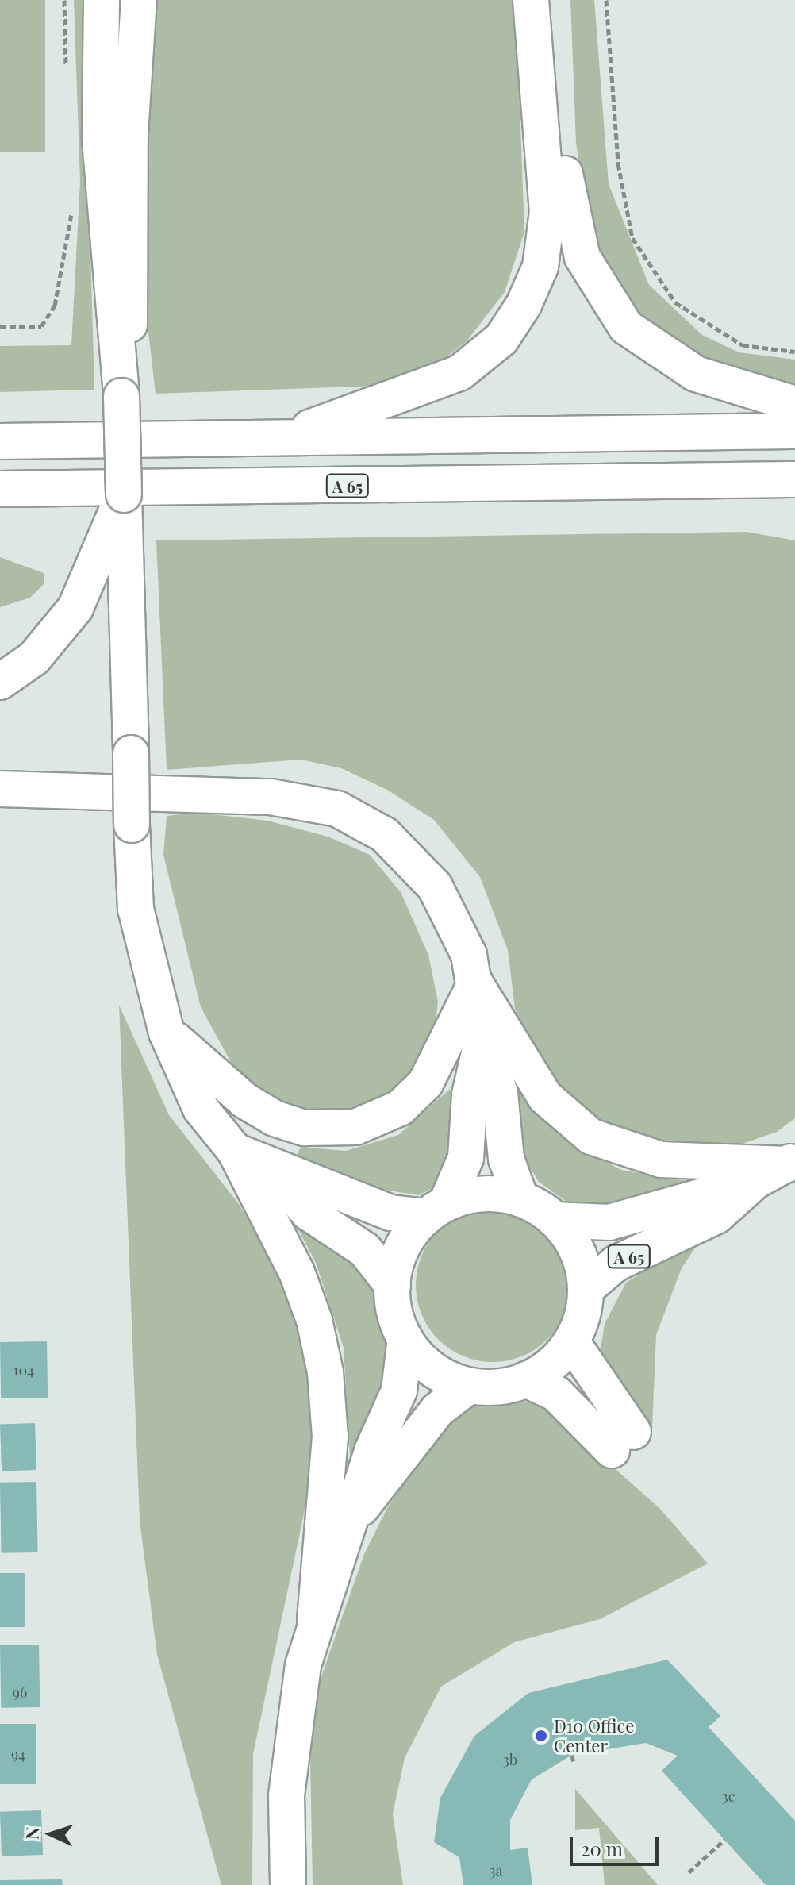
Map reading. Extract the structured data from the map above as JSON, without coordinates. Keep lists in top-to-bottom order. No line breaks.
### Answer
{"streets":{"main road":["A 65"]},"places":["D10 Office Center"],"house_numbers":["104","96","94","3b","3c","3a"],"scale_bar":"20 m","north":"left"}
